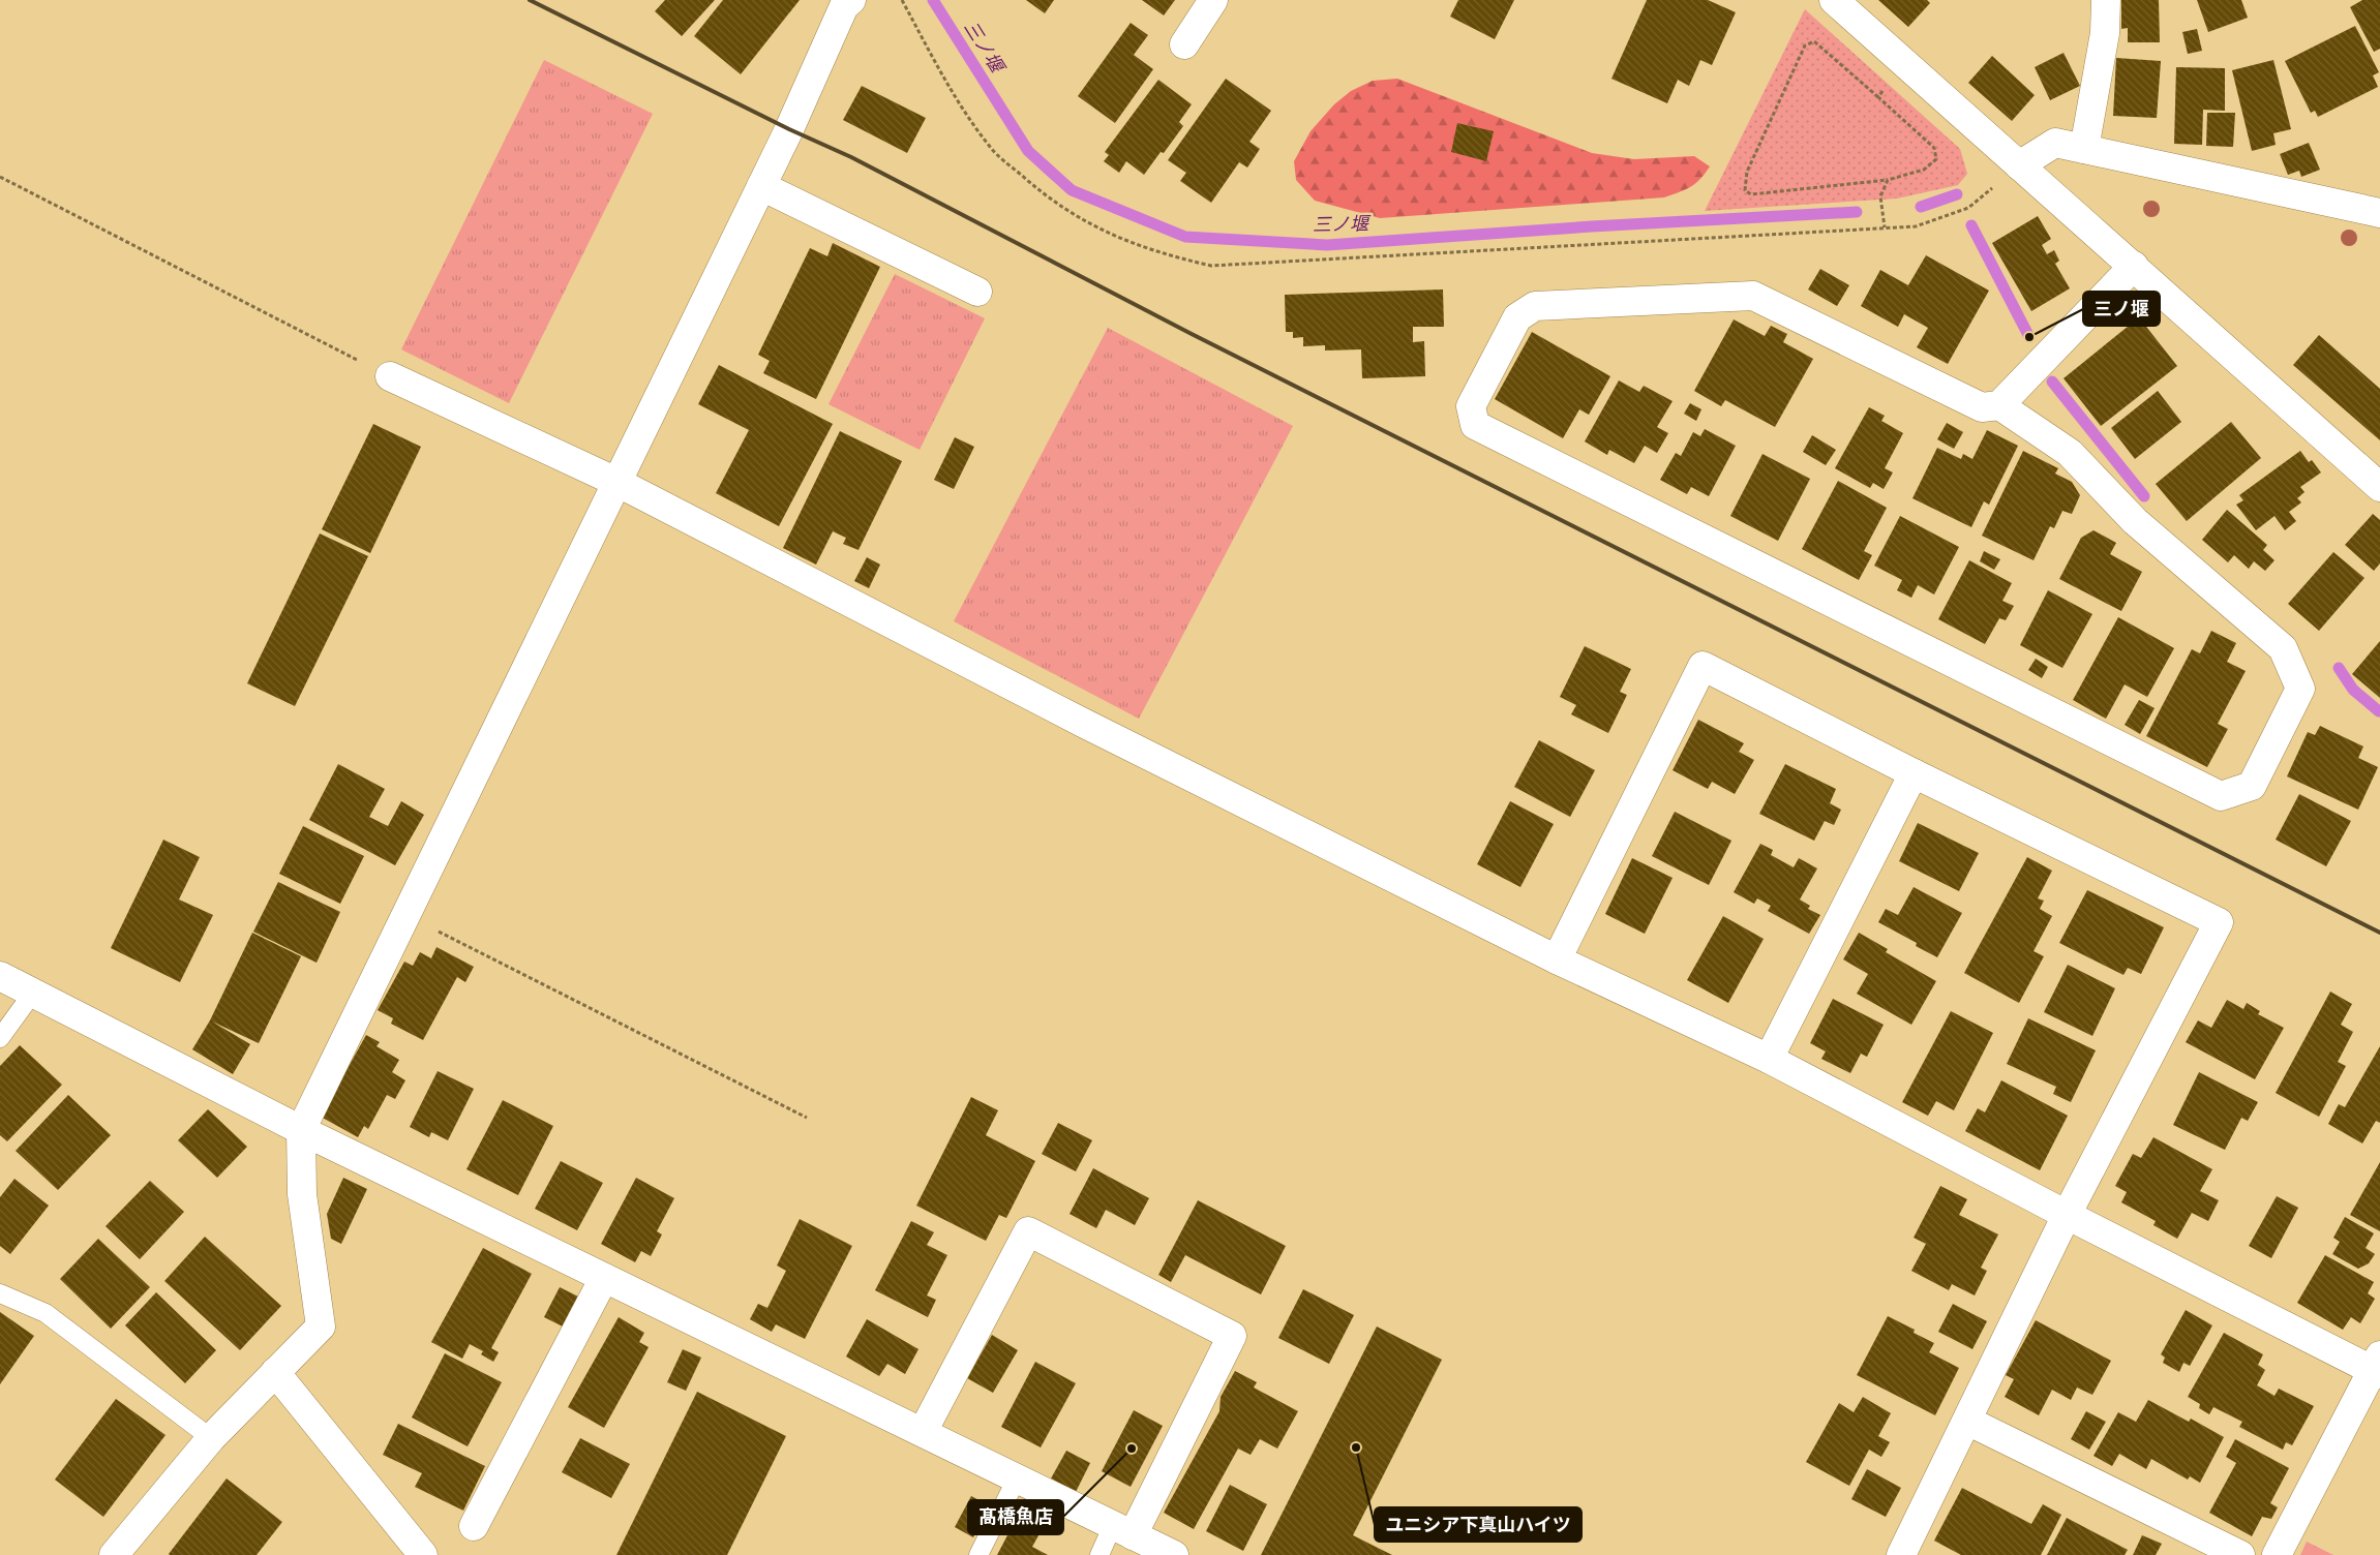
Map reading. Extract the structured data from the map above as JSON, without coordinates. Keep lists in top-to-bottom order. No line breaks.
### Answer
{"water":["三ノ堰"],"places":["三ノ堰","ユニシア下真山ハイツ","髙橋魚店"]}
